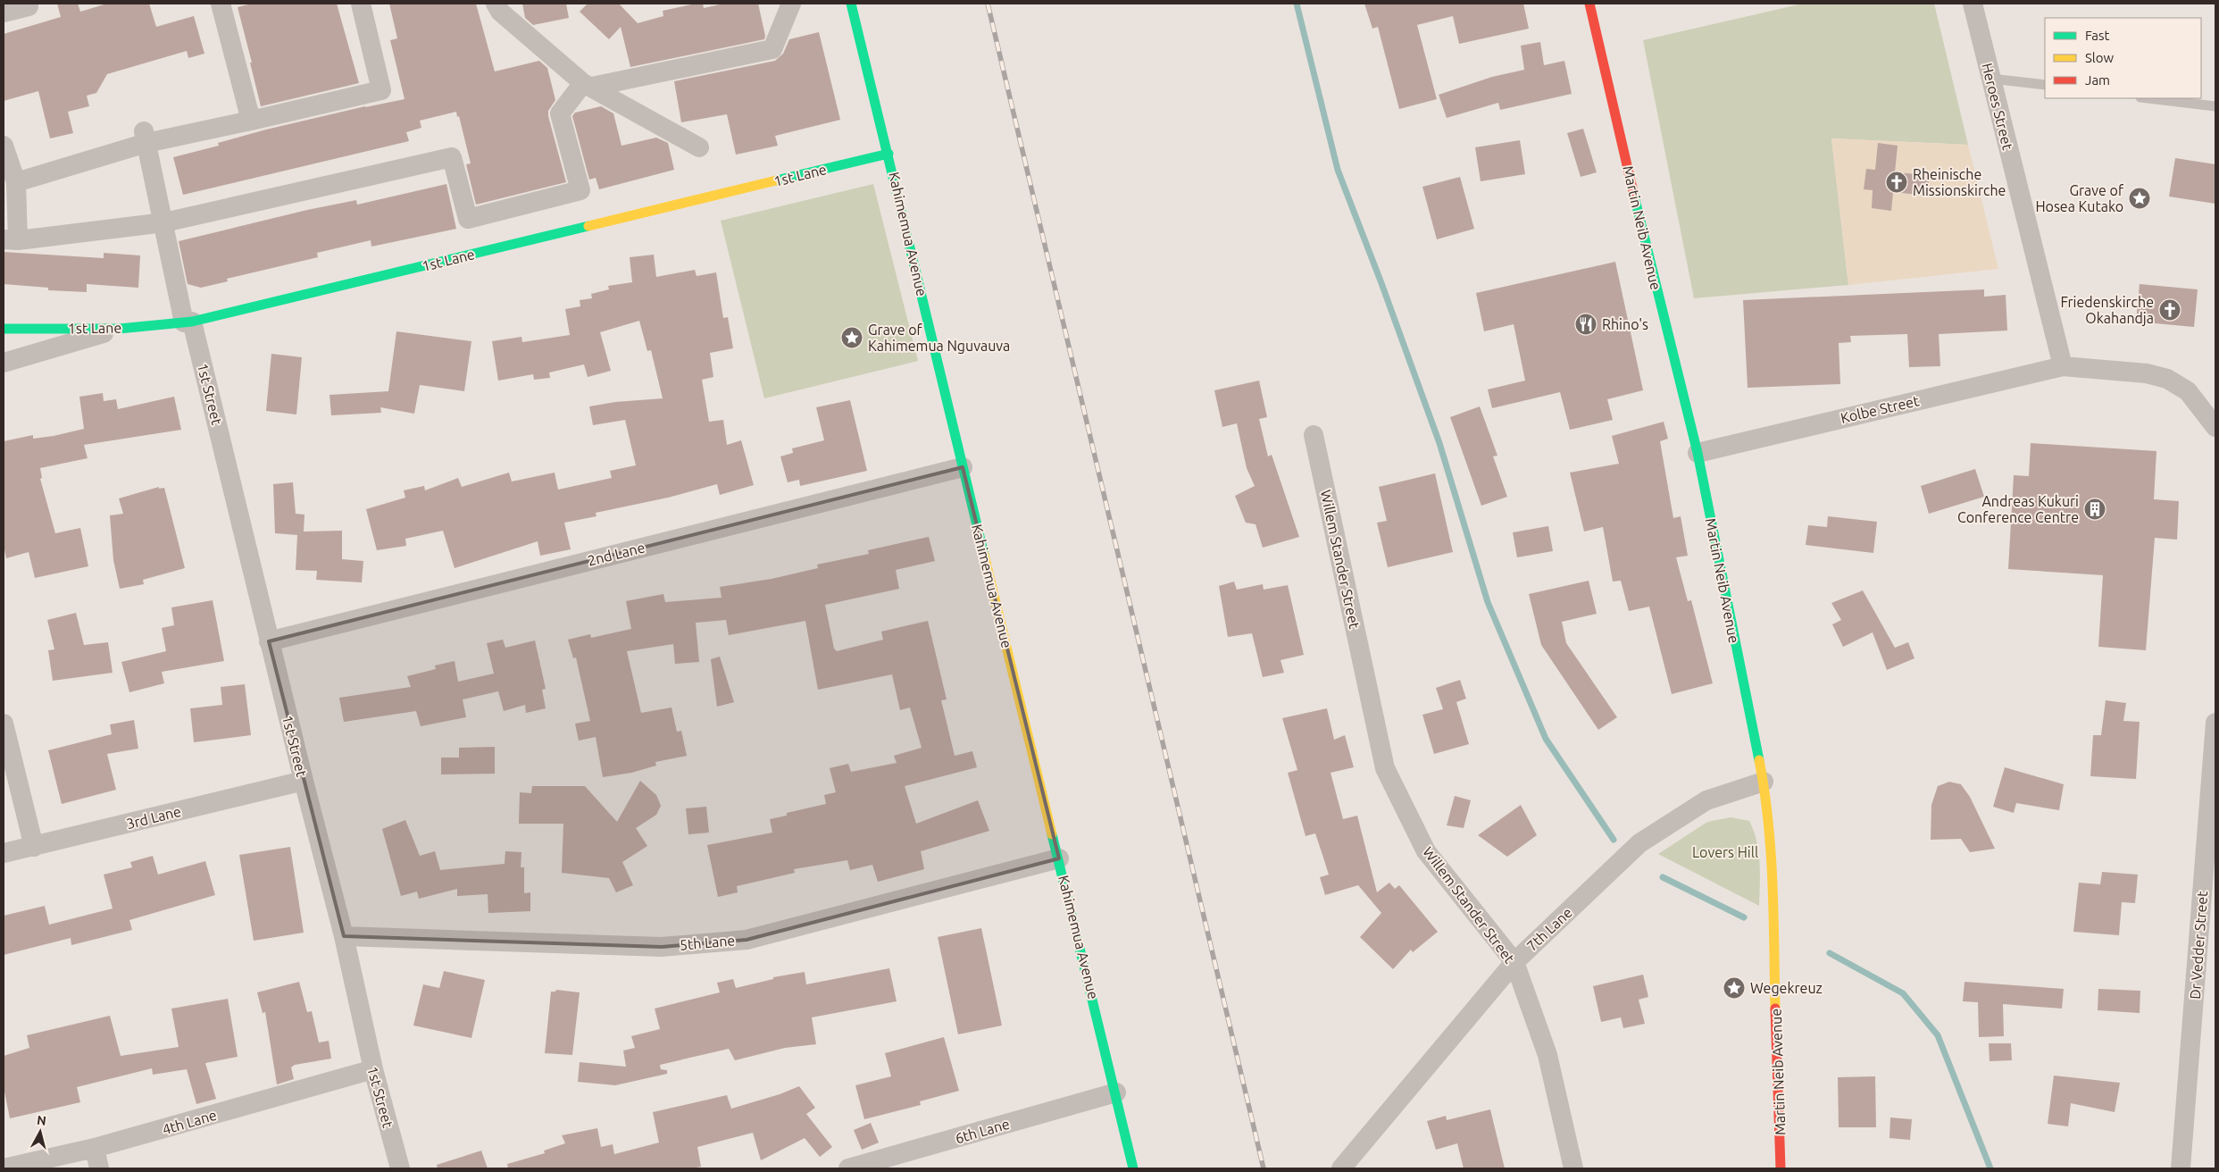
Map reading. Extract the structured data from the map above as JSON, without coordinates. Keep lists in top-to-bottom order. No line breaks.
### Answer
{"streets":{"street":["Heroes Street","1st Lane","Martin Neib Avenue","Kahimemua Avenue","1st Street","Kolbe Street","2nd Lane","Willem Stander Street","3rd Lane","7th Lane","5th Lane","Dr Vedder Street","4th Lane","6th Lane"]},"crossings":[["Heroes Street","Kolbe Street"],["1st Lane","Kahimemua Avenue"],["1st Lane","1st Street"],["Martin Neib Avenue","Kolbe Street"],["Martin Neib Avenue","7th Lane"],["Kahimemua Avenue","2nd Lane"],["Kahimemua Avenue","5th Lane"],["Kahimemua Avenue","6th Lane"],["1st Street","2nd Lane"],["1st Street","3rd Lane"],["1st Street","5th Lane"],["1st Street","4th Lane"],["Willem Stander Street","7th Lane"]],"parks":["Lovers Hill"],"places":{"church":["Rheinische Missionskirche","Friedenskirche Okahandja"],"place":["Grave of Hosea Kutako","Grave of Kahimemua Nguvauva","Wegekreuz"],"restaurant":["Rhino's"],"building":["Andreas Kukuri Conference Centre"]},"legend":["Fast","Slow","Jam"],"north":"top"}
